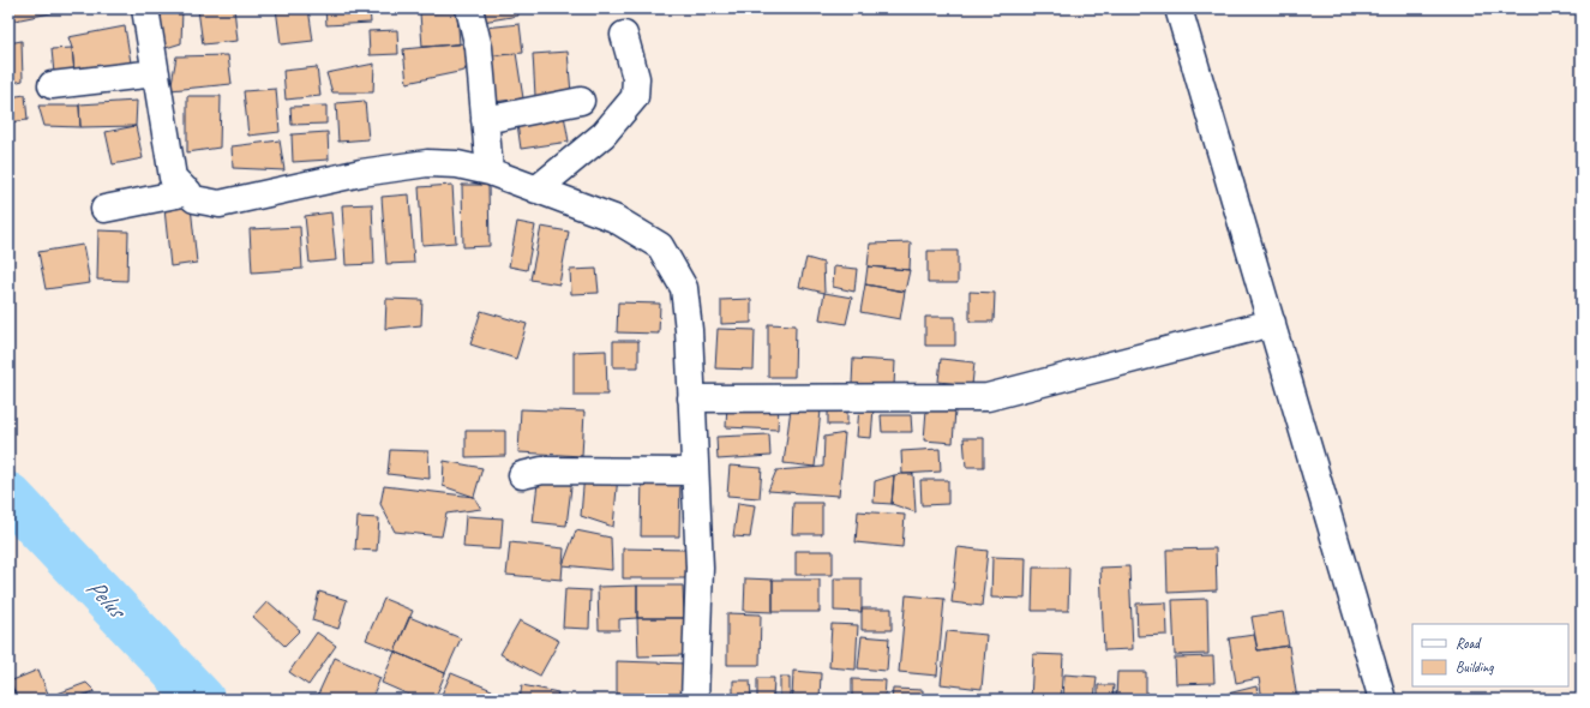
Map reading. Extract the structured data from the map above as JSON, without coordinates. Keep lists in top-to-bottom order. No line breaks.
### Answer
{"water":["Pelus"],"legend":["Road","Building"]}
